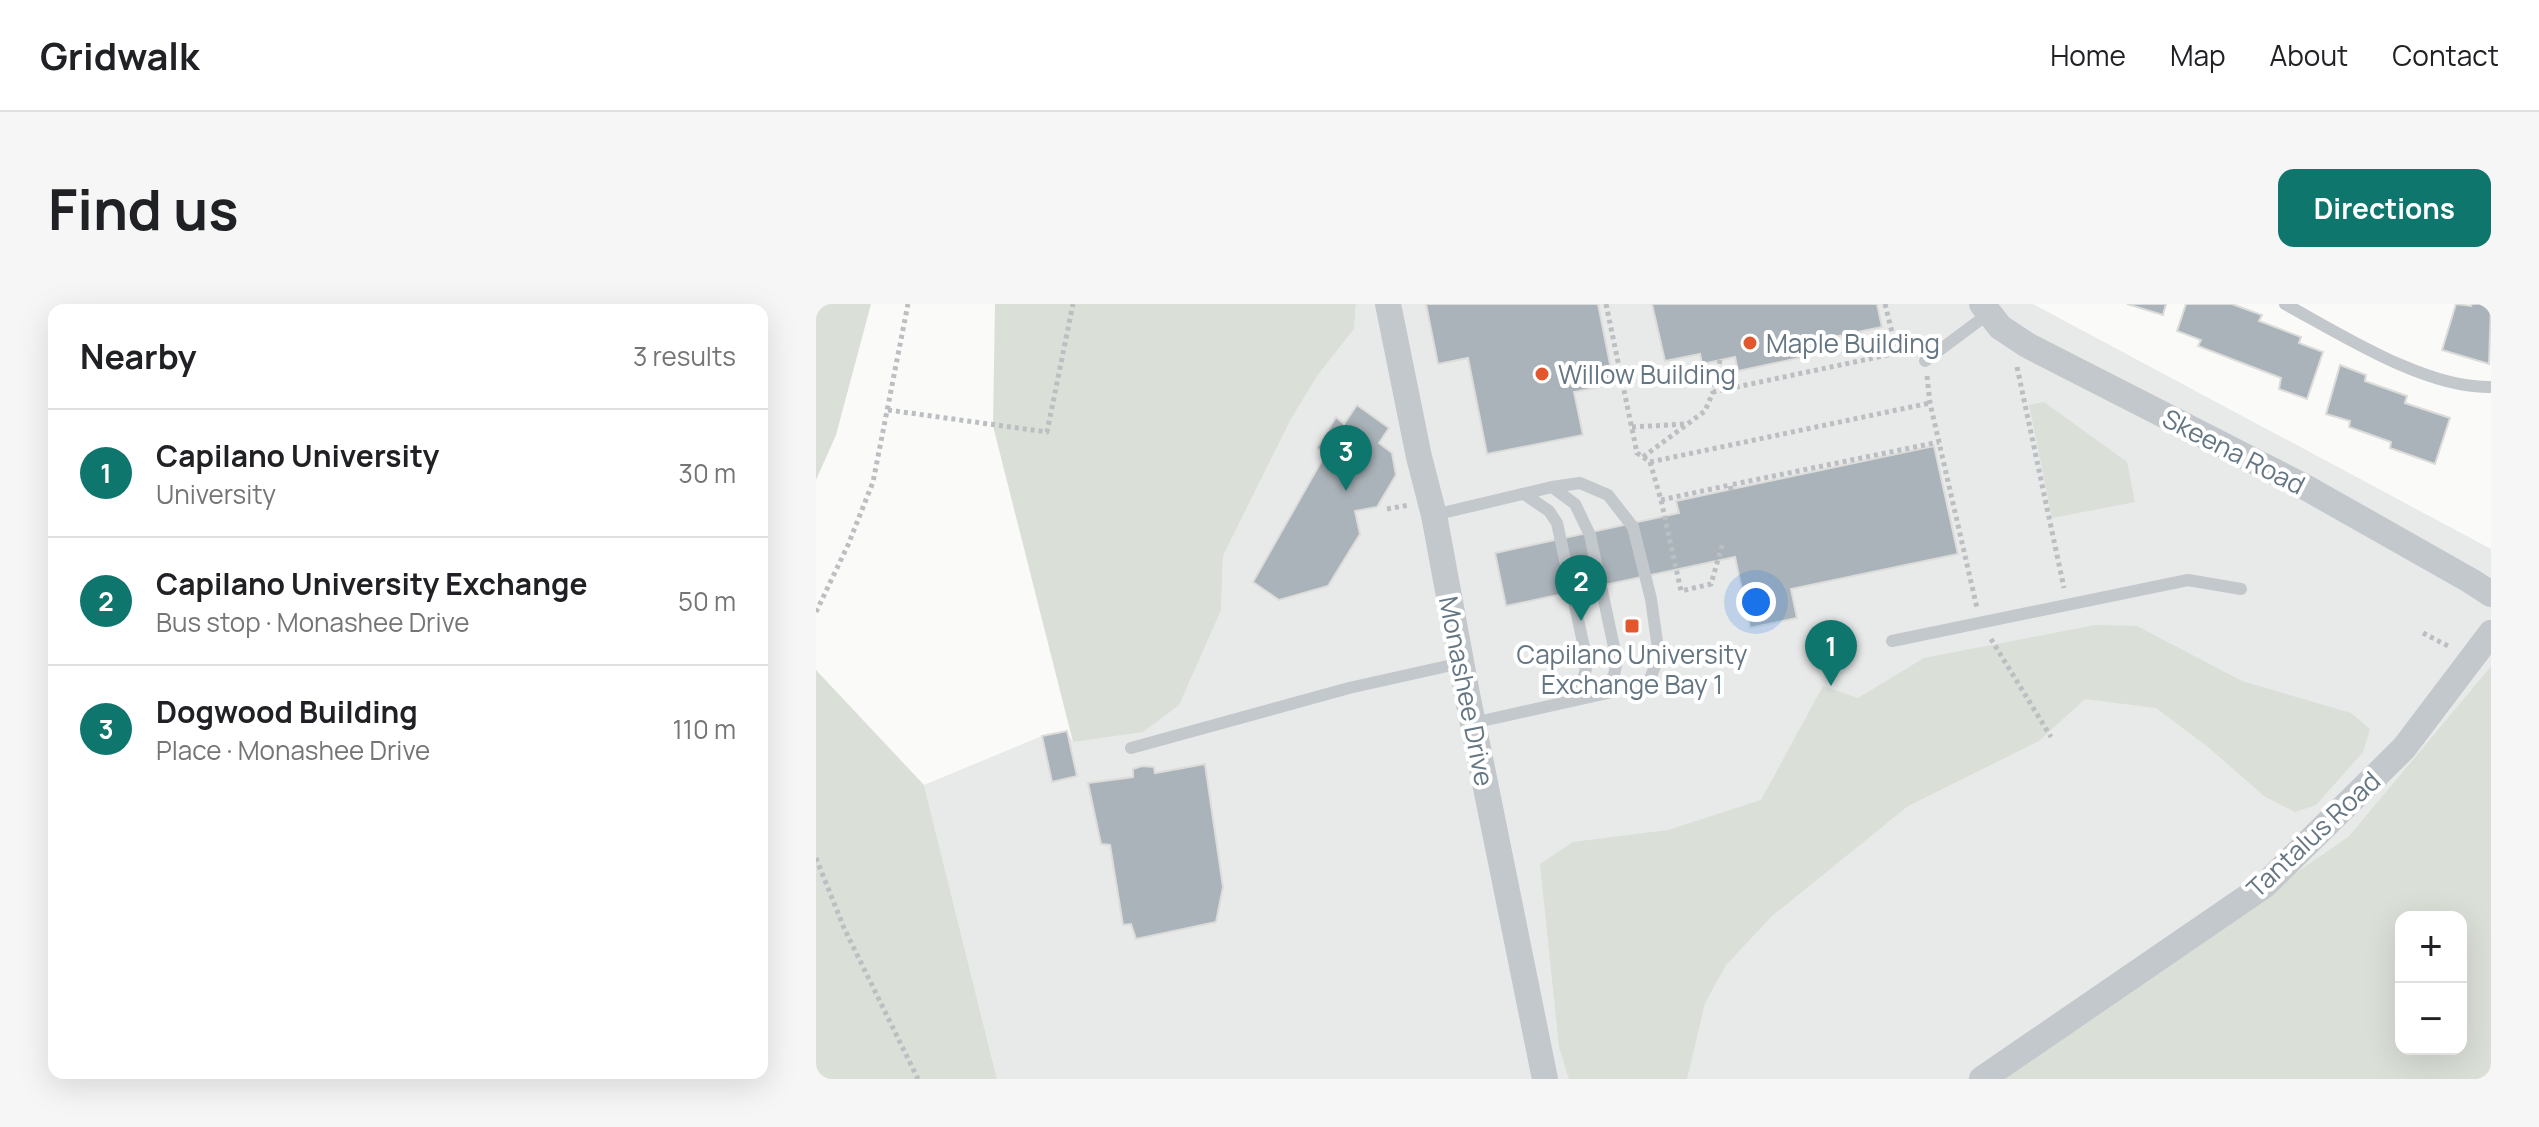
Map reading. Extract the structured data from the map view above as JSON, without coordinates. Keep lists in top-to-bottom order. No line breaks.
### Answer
{"streets":{"street":["Skeena Road","Monashee Drive","Tantalus Road"]},"places":{"other":["Maple Building","Willow Building"],"transit":["Capilano University Exchange Bay 1"]},"page":{"header":"Gridwalk","nav":["Home","Map","About","Contact"],"buttons":"Directions","title":"Find us","heading":["Nearby","3 results"],"list":[{"mark":"1","name":"Capilano University","note":"University","value":"30 m"},{"mark":"2","name":"Capilano University Exchange","note":"Bus stop · Monashee Drive","value":"50 m"},{"mark":"3","name":"Dogwood Building","note":"Place · Monashee Drive","value":"110 m"}],"pins":["3","2","1"],"map_buttons":["+","−"]}}
